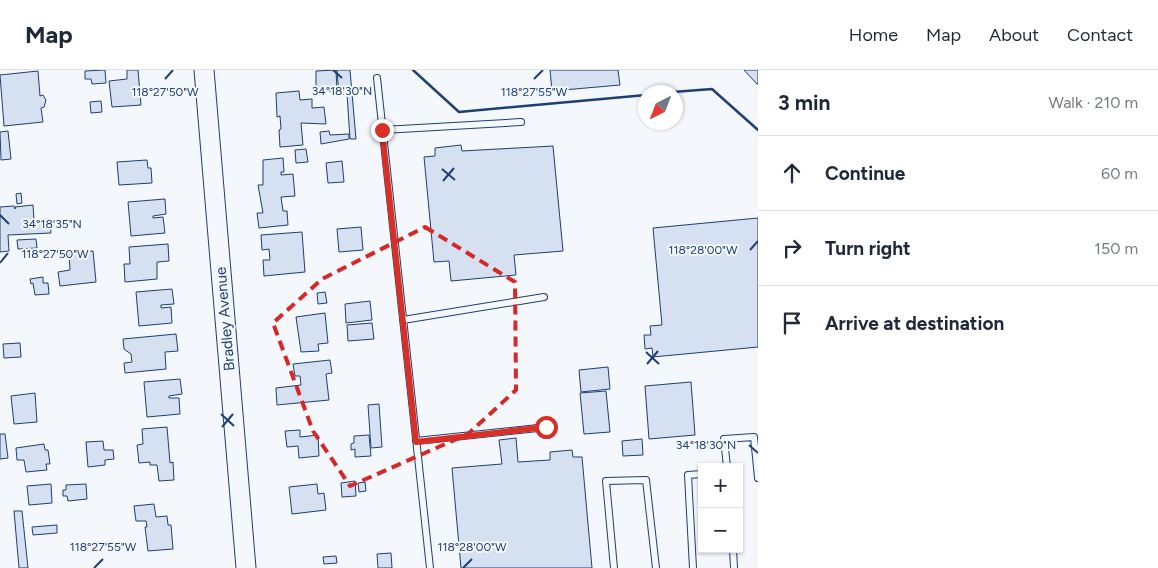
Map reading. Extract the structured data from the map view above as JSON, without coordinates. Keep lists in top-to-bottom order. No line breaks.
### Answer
{"streets":{"street":["Bradley Avenue"]},"north":"bottom left","page":{"header":"Map","nav":["Home","Map","About","Contact"],"heading":["3 min","Walk · 210 m"],"list":[["Continue","60 m"],["Turn right","150 m"],"Arrive at destination"],"map_buttons":["+","−"]},"coordinates":["34°18'30\"N","118°27'50\"W","118°27'55\"W","34°18'35\"N","118°28'00\"W"]}
